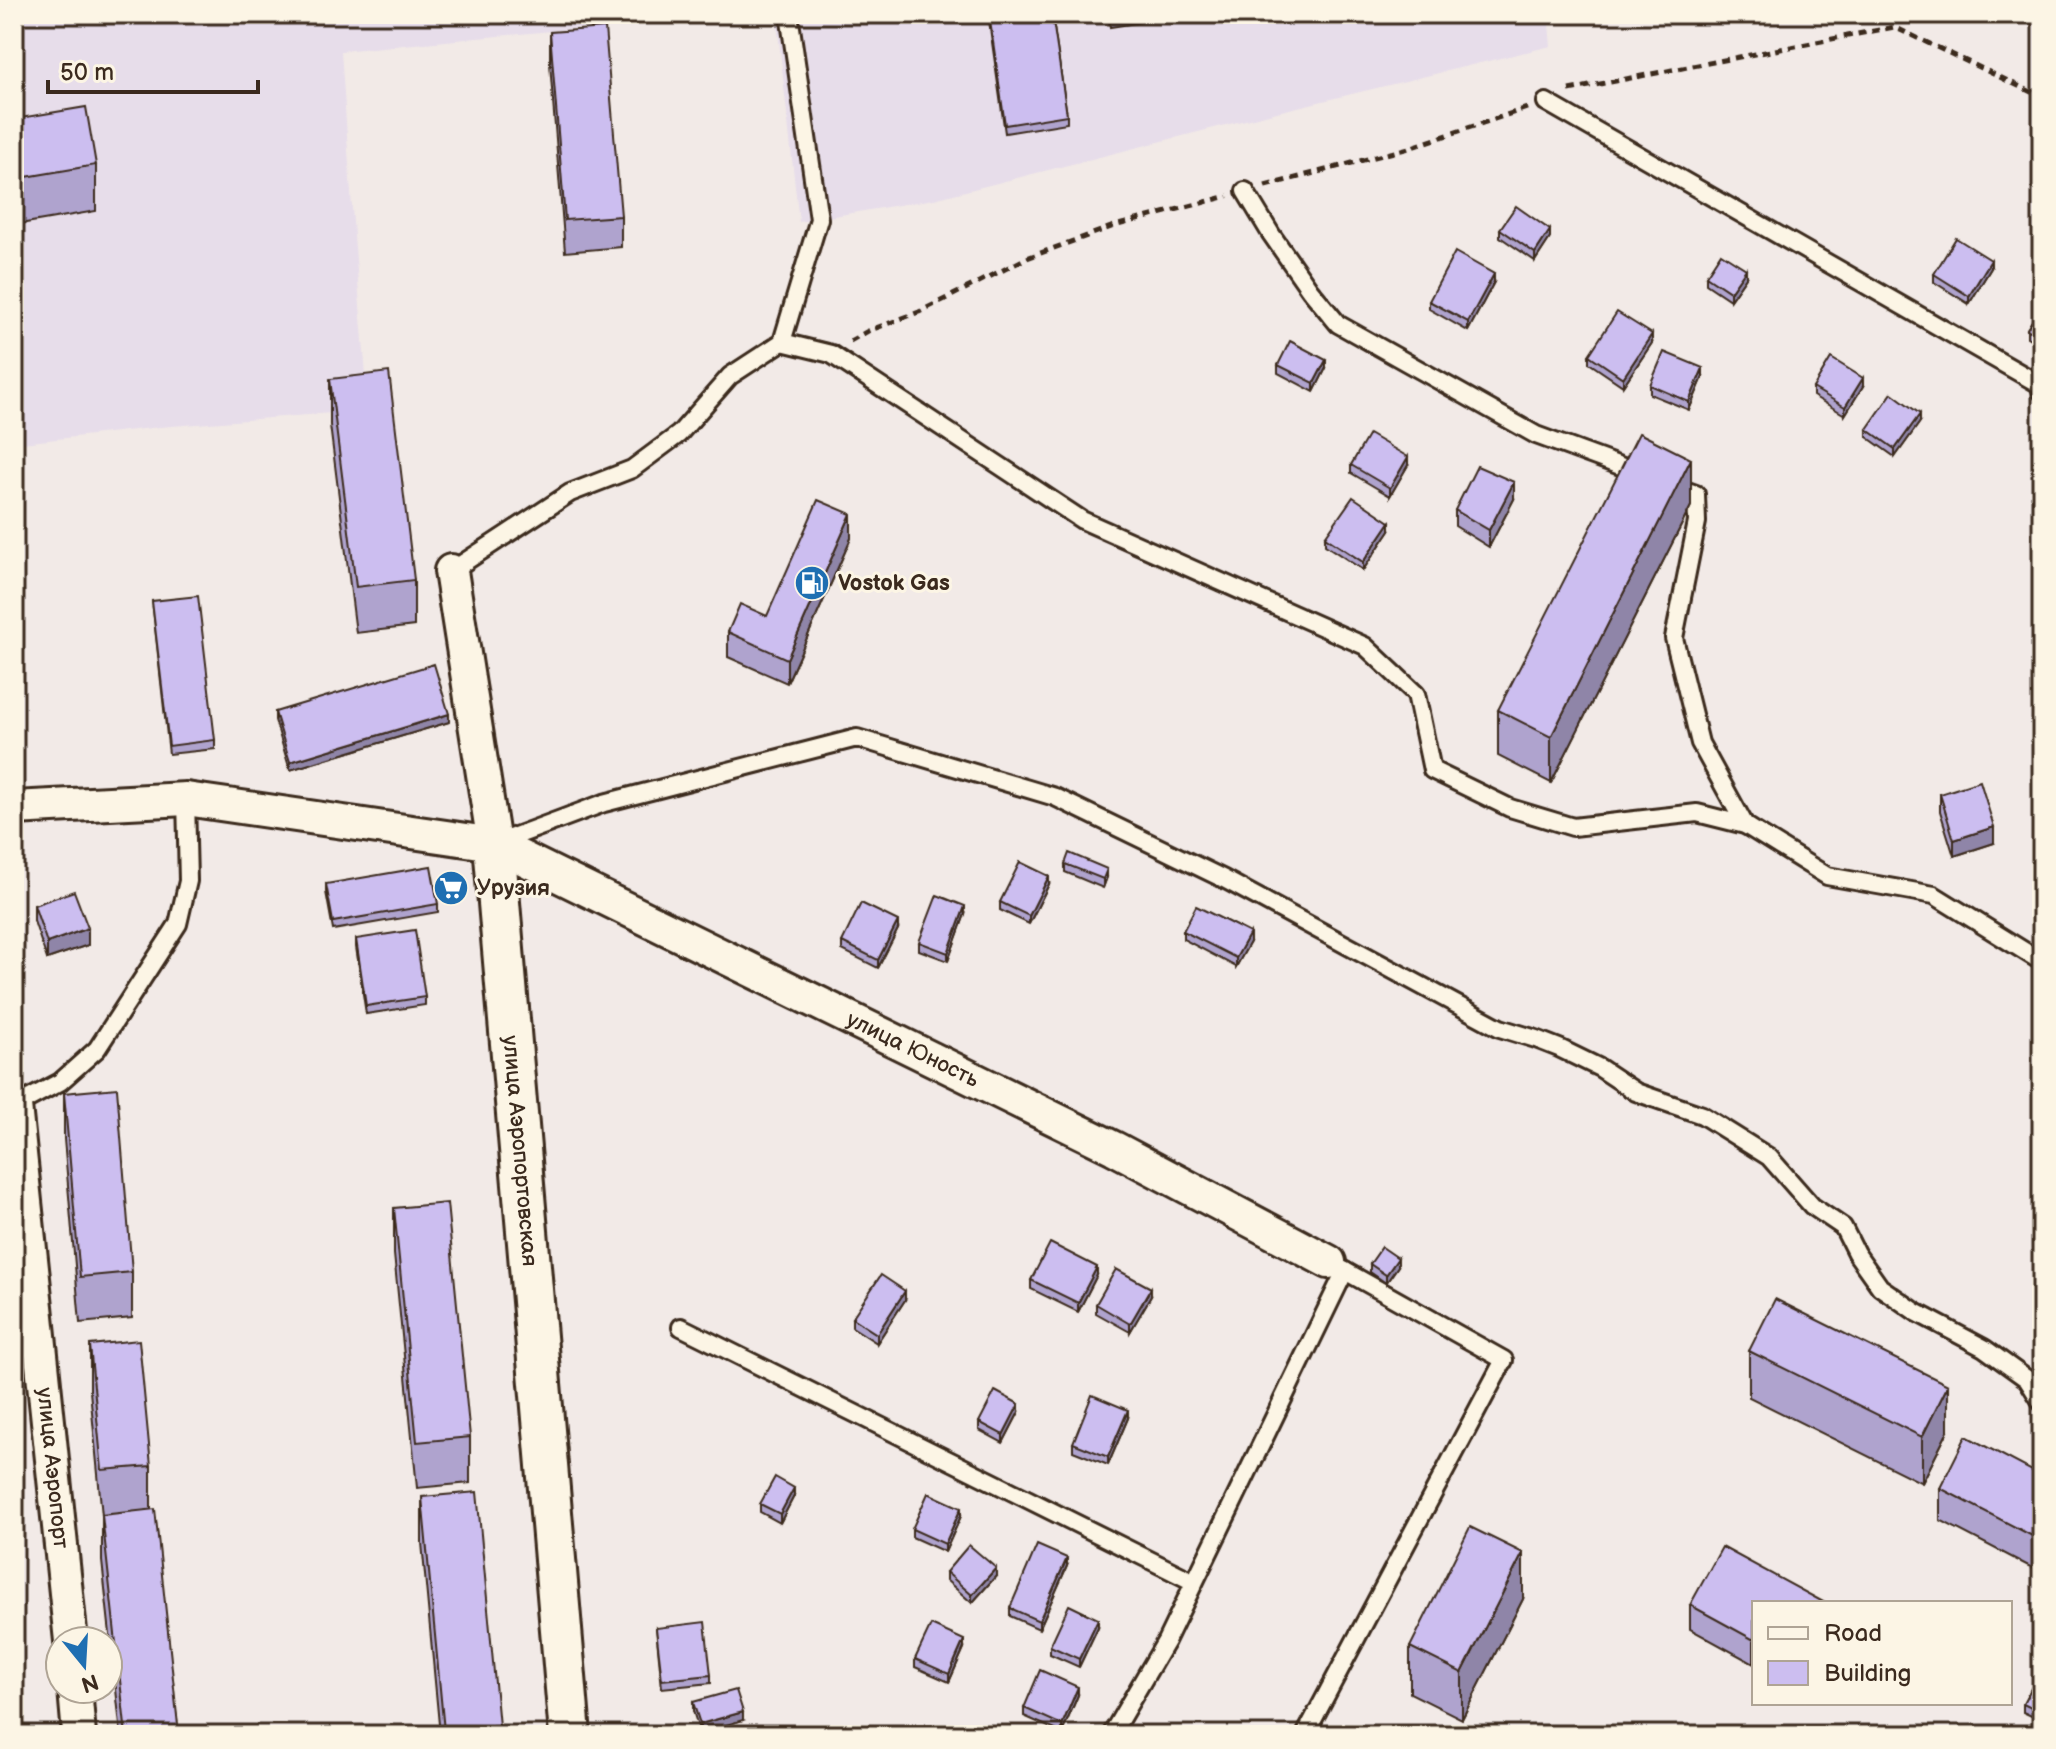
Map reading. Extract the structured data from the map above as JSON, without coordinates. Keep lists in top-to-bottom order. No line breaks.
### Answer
{"streets":{"street":["улица Юность","улица Аэропортовская","улица Аэропорт"]},"crossings":[["улица Юность","улица Аэропортовская"]],"places":{"fuel station":["Vostok Gas"],"supermarket":["Урузия"]},"legend":["Road","Building"],"scale_bar":"50 m","north":"bottom"}
